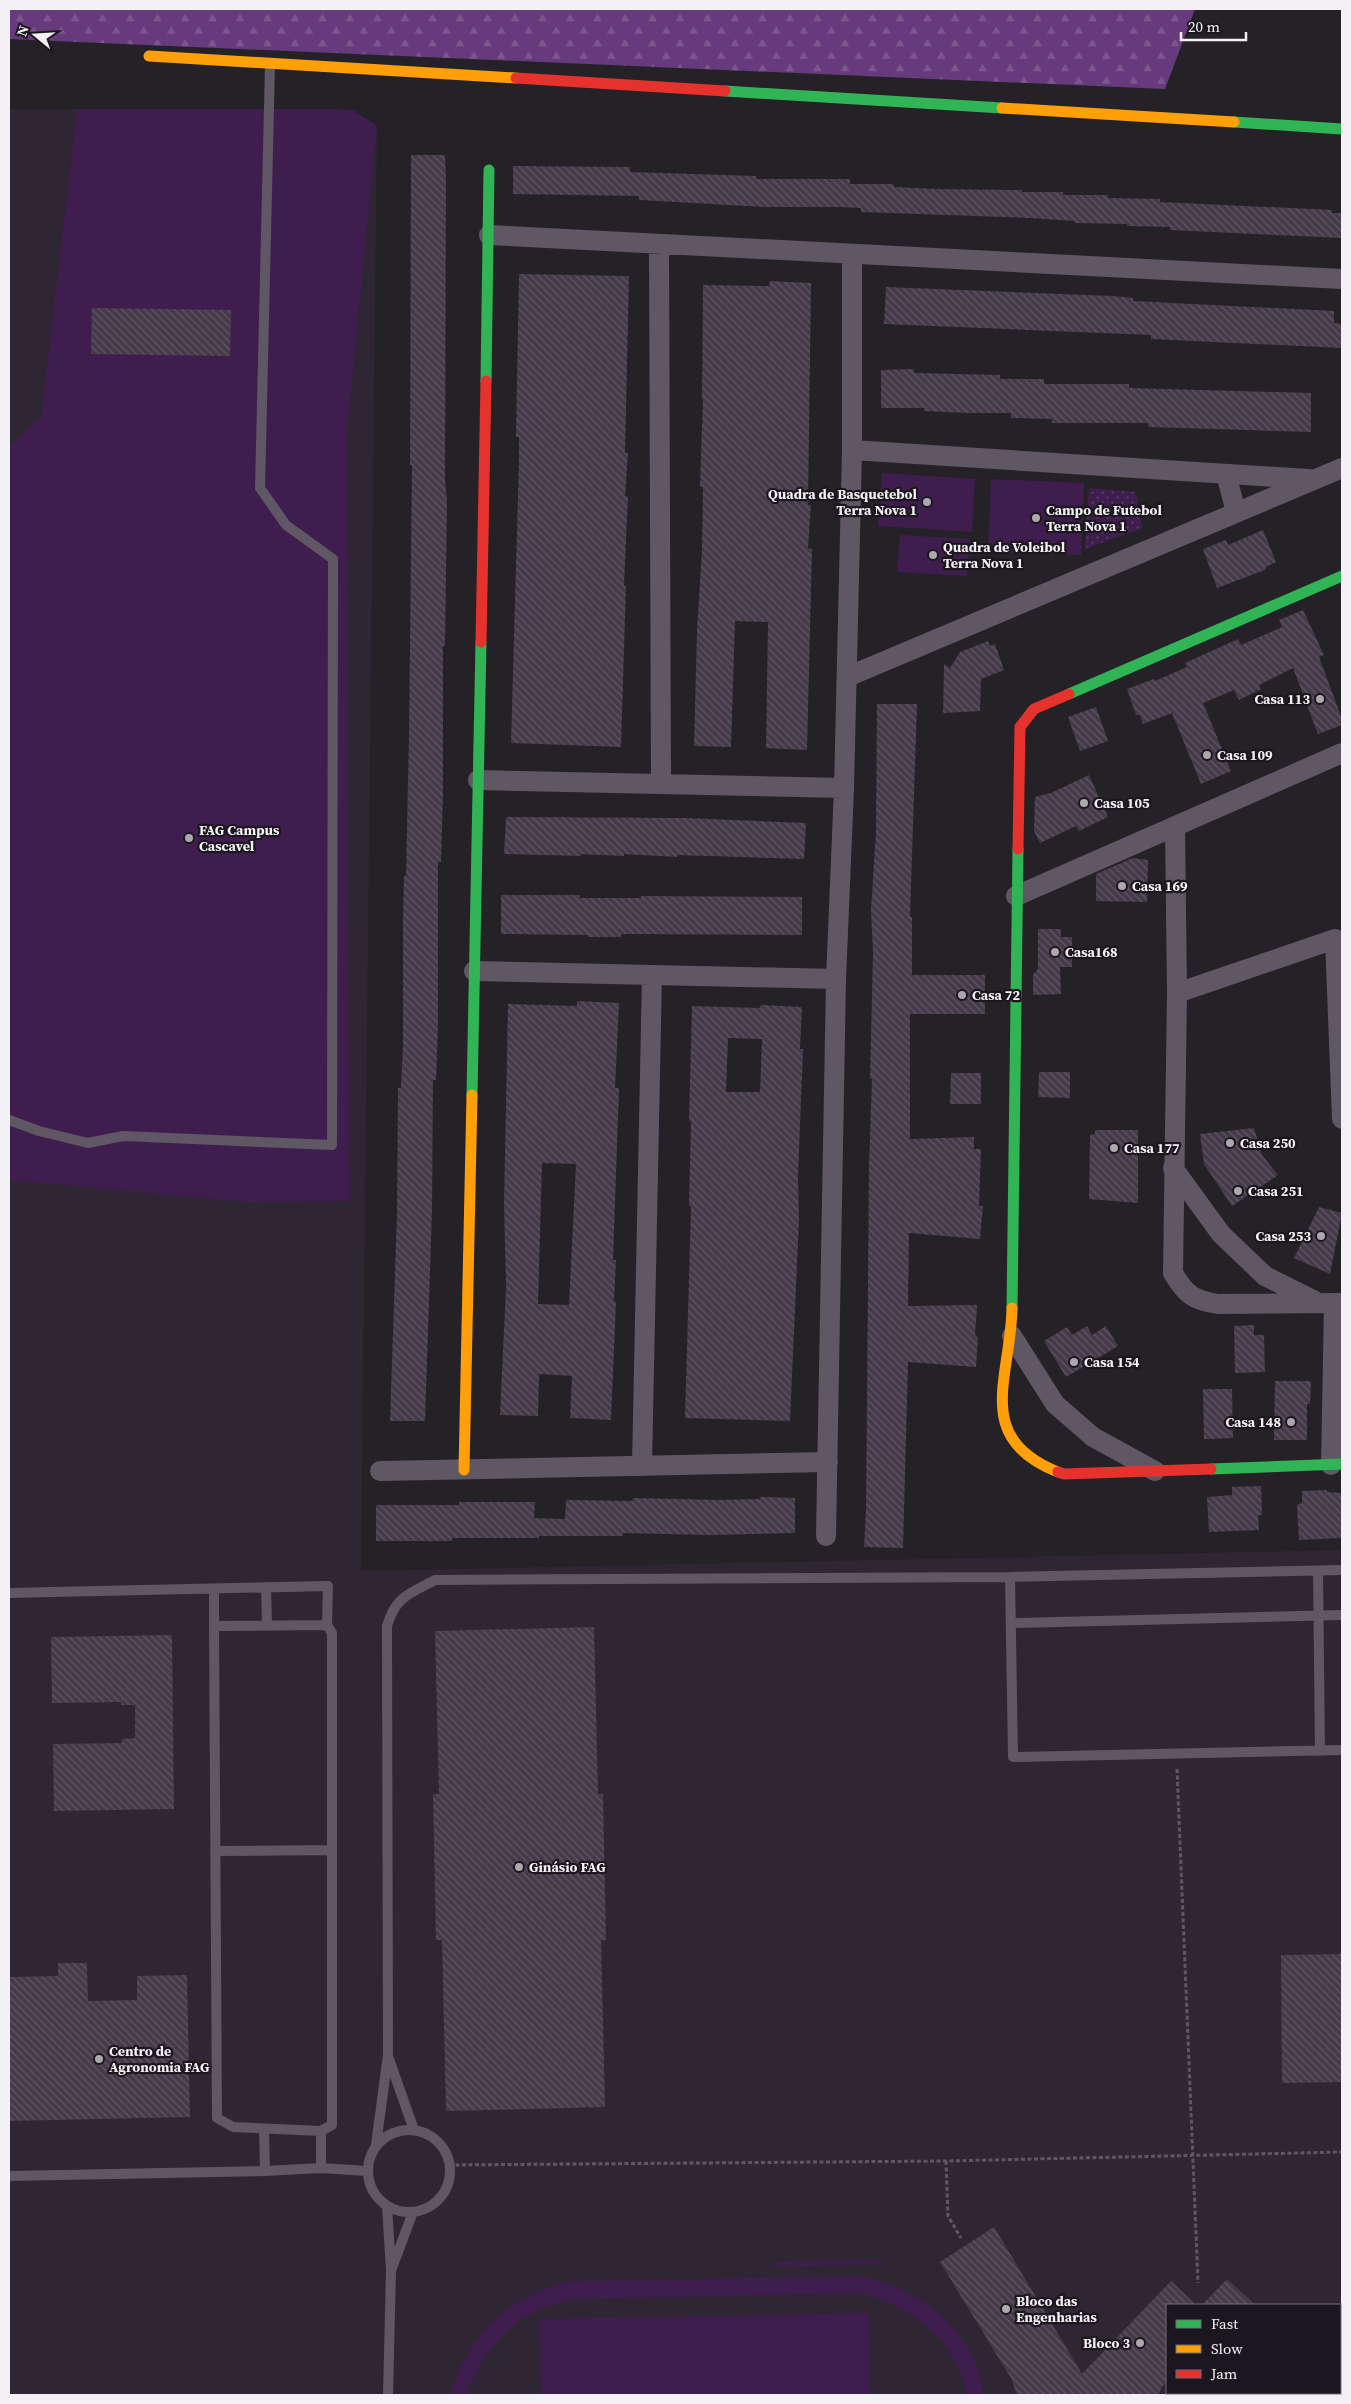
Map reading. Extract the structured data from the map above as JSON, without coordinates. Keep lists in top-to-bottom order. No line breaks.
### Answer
{"places":["Quadra de Basquetebol Terra Nova 1","Campo de Futebol Terra Nova 1","Quadra de Voleibol Terra Nova 1","Casa 113","Casa 109","Casa 105","FAG Campus Cascavel","Casa 169","Casa168","Casa 72","Casa 250","Casa 177","Casa 251","Casa 253","Casa 154","Casa 148","Ginásio FAG","Centro de Agronomia FAG","Bloco das Engenharias","Bloco 3"],"legend":["Fast","Slow","Jam"],"scale_bar":"20 m","north":"left"}
